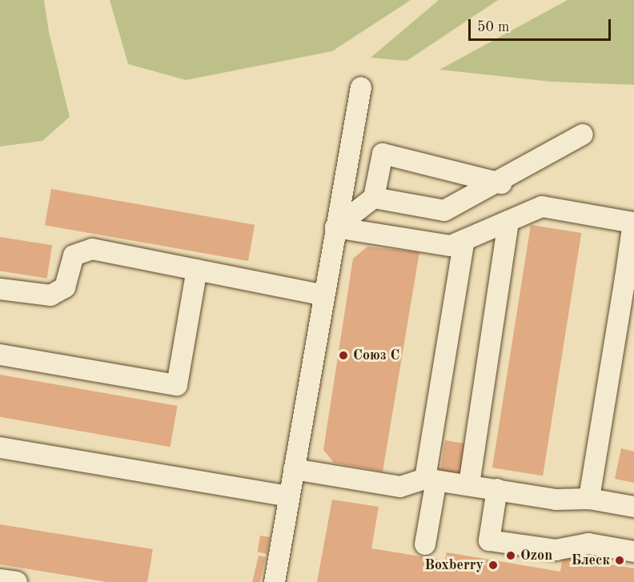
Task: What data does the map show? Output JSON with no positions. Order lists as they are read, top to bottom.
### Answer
{
  "places": [
    "Союз С",
    "Ozon",
    "Блеск",
    "Boxberry"
  ],
  "scale_bar": "50 m"
}
